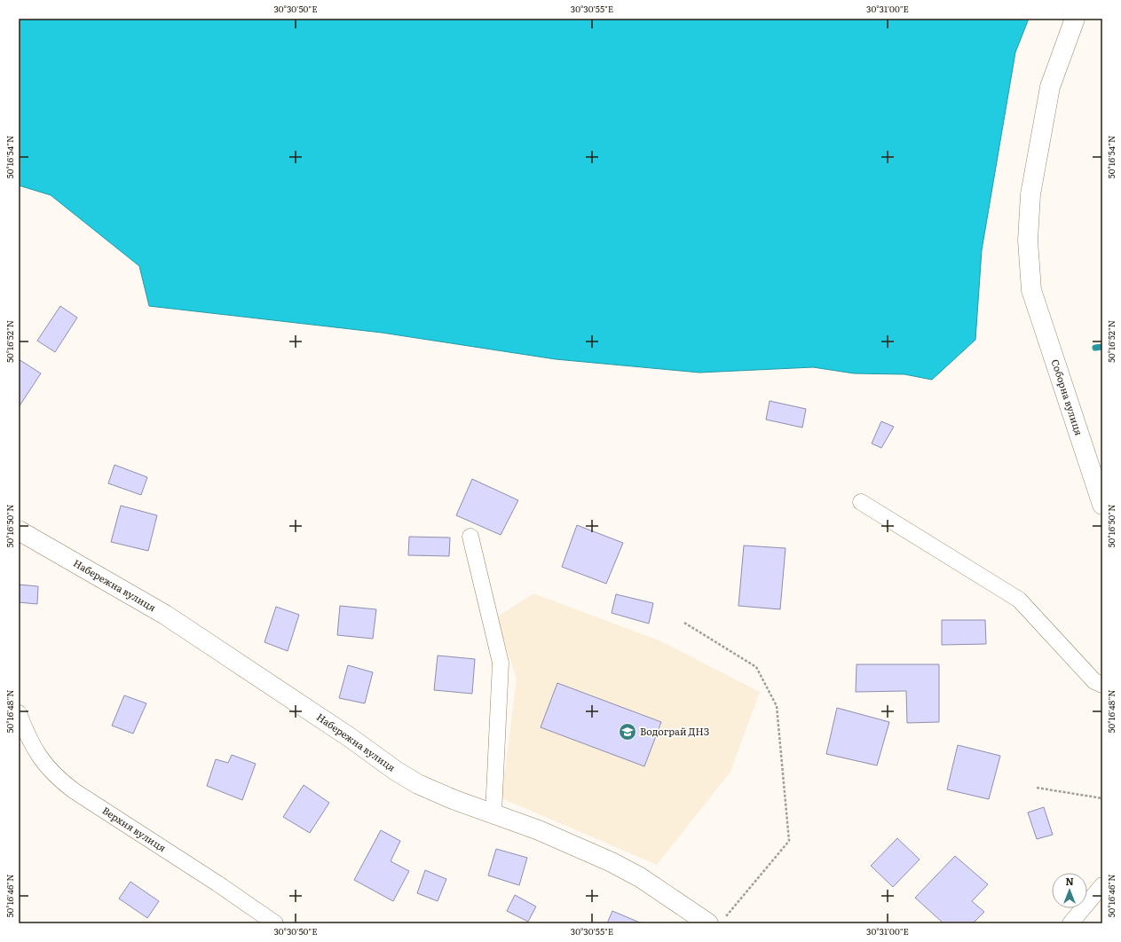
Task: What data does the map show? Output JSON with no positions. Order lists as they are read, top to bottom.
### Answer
{
  "streets": {
    "street": ["Соборна вулиця", "Набережна вулиця", "Верхня вулиця"]
  },
  "places": {
    "school or university": ["Водограй ДНЗ"]
  },
  "north": "top",
  "coordinates": [
    "30°30'50\"E",
    "30°30'55\"E",
    "30°31'00\"E",
    "50°16'54\"N",
    "50°16'52\"N",
    "50°16'50\"N",
    "50°16'48\"N",
    "50°16'46\"N"
  ]
}
